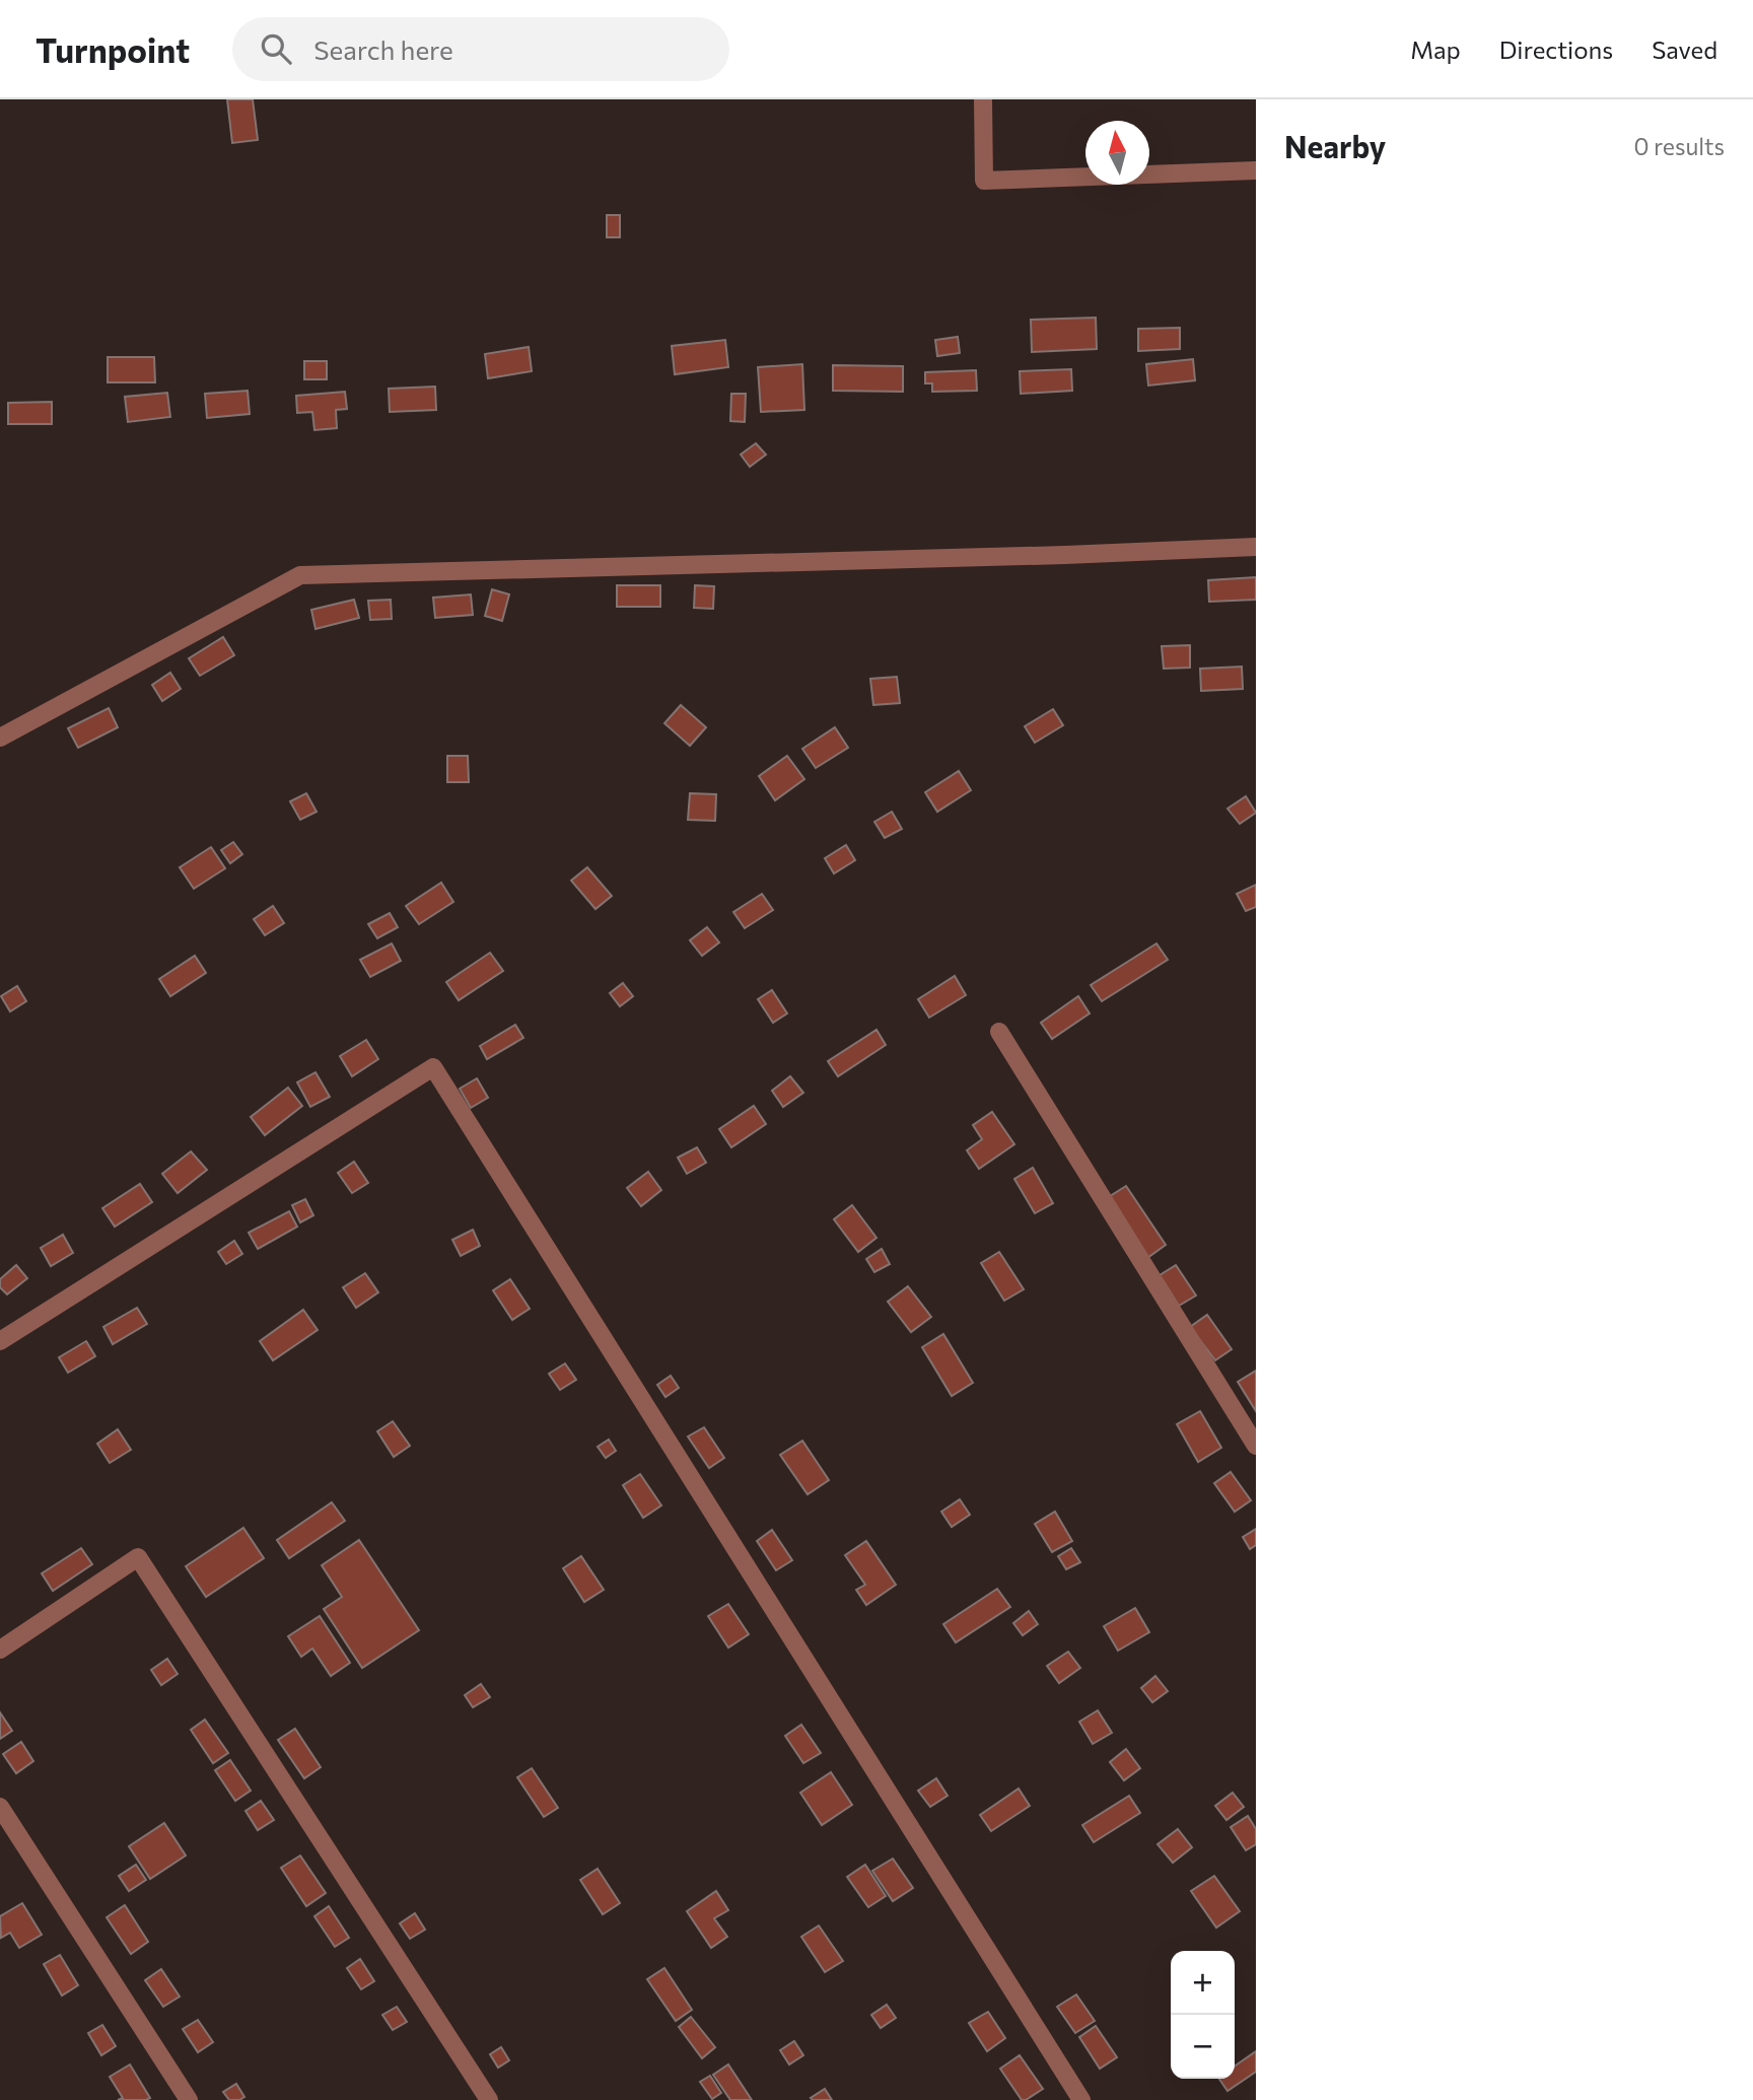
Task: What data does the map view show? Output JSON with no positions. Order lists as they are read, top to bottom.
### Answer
{
  "north": "top",
  "page": {
    "header": "Turnpoint",
    "search": "Search here",
    "nav": ["Map", "Directions", "Saved"],
    "heading": ["Nearby", "0 results"],
    "map_buttons": ["+", "−"]
  }
}
